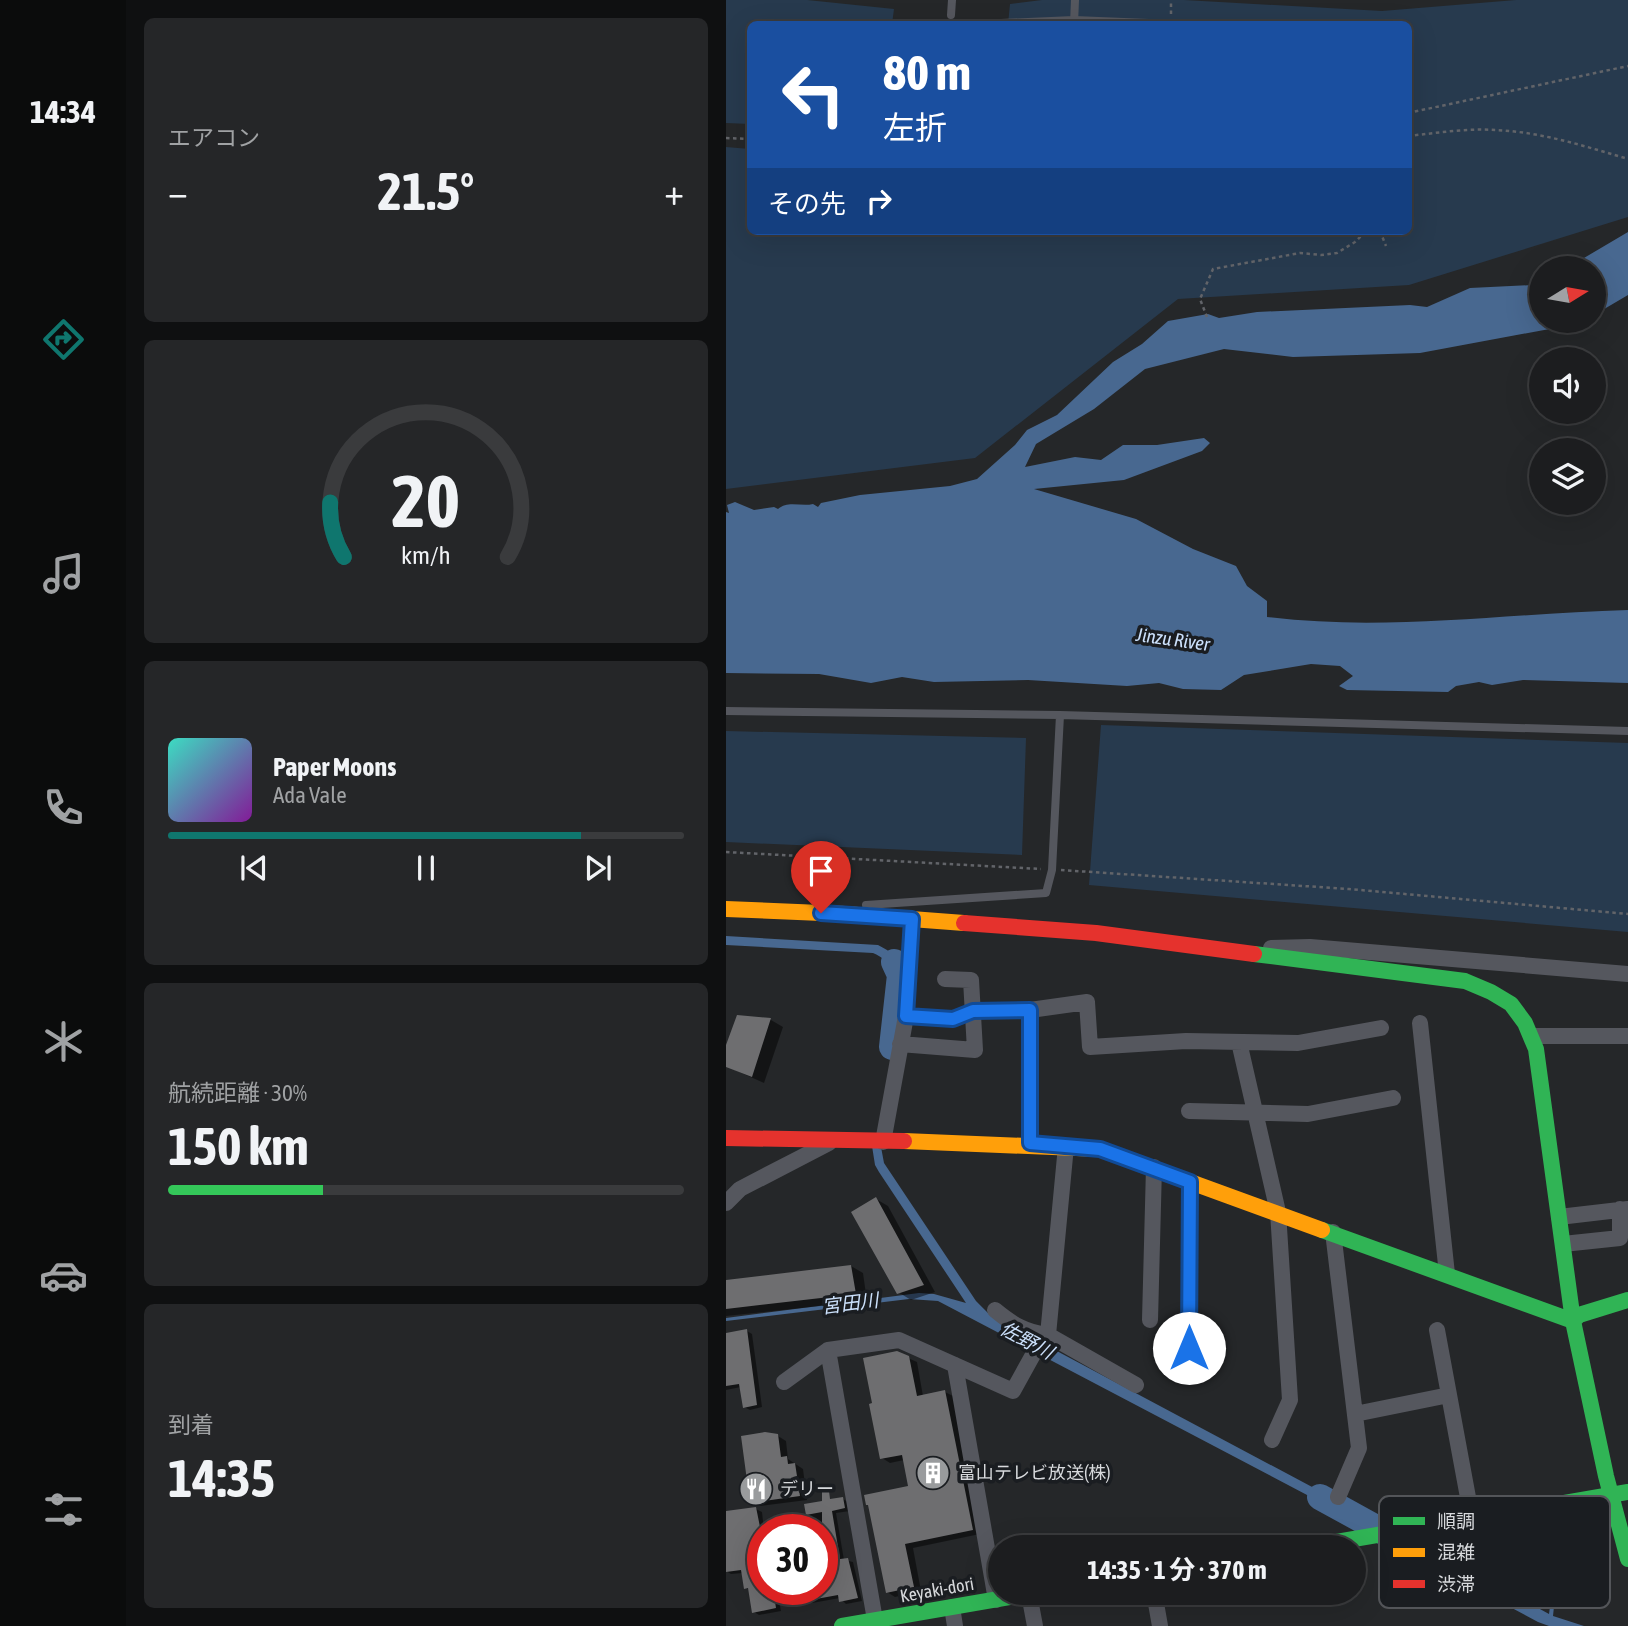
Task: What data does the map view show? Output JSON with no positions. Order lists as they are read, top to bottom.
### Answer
{
  "streets": {
    "street": ["Keyaki-dori"]
  },
  "water": ["Jinzu River", "宮田川", "佐野川"],
  "places": {
    "building": ["富山テレビ放送(株)"],
    "restaurant": ["デリー"]
  },
  "legend": ["順調", "混雑", "渋滞"],
  "north": "right",
  "page": {
    "tabs": "14:34",
    "tile": [
      "エアコン",
      ["航続距離 · 30%", "150 km"],
      ["到着", "14:35"]
    ],
    "turn": ["80 m", "左折"],
    "heat": ["−", "21.5°", "+"],
    "then": "その先",
    "song": ["Paper Moons", "Ada Vale"],
    "limit": "30",
    "trip": "14:35 · 1 分 · 370 m",
    "gauge": ["20", "km/h"]
  }
}
